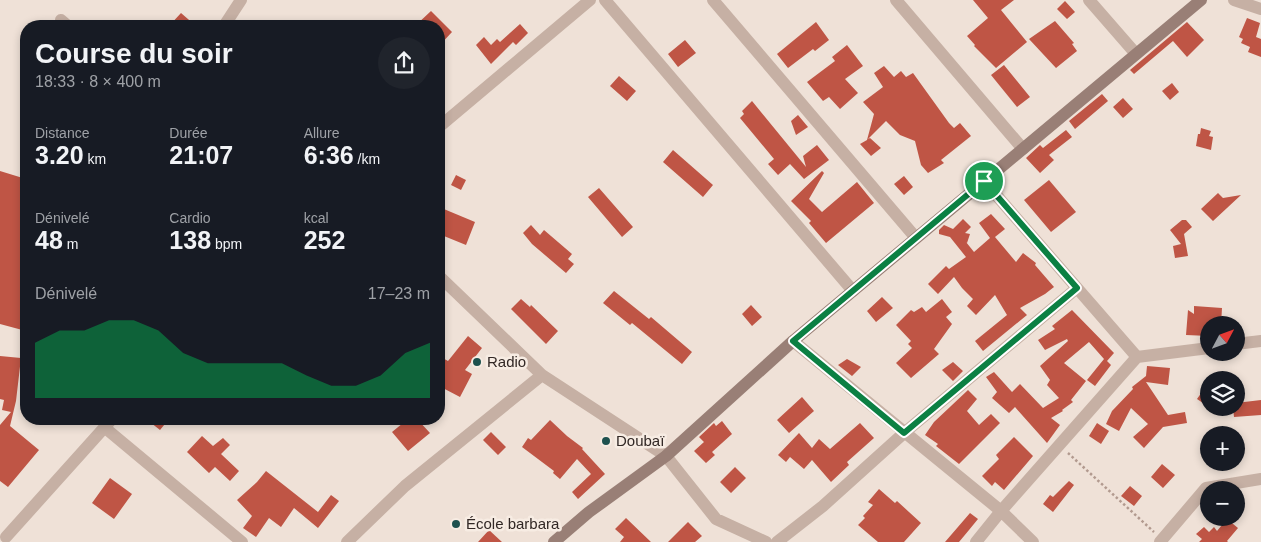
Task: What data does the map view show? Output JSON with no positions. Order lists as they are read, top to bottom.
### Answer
{
  "places": ["Radio", "Doubaï", "École barbara"],
  "north": "top right",
  "page": {
    "heading": ["Course du soir", "18:33 · 8 × 400 m"],
    "stats": [
      ["Distance", "3.20 km"],
      ["Durée", "21:07"],
      ["Allure", "6:36 /km"],
      ["Dénivelé", "48 m"],
      ["Cardio", "138 bpm"],
      ["kcal", "252"]
    ],
    "chart": ["Dénivelé", "17–23 m"],
    "map_buttons": ["+", "−"]
  }
}
